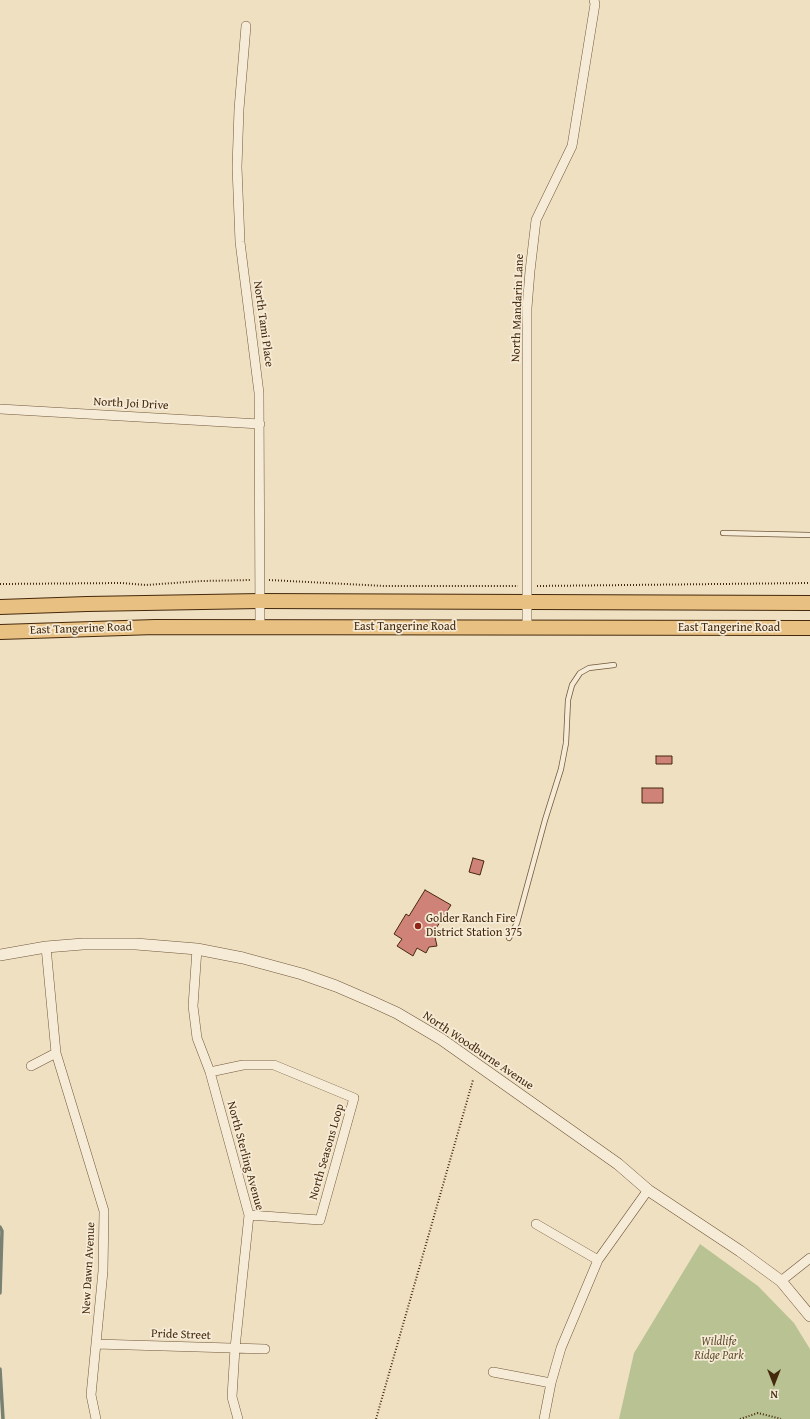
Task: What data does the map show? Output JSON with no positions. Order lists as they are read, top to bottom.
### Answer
{
  "streets": {
    "main road": ["East Tangerine Road"],
    "street": [
      "North Mandarin Lane",
      "North Tami Place",
      "North Joi Drive",
      "North Woodburne Avenue",
      "North Seasons Loop",
      "North Sterling Avenue",
      "New Dawn Avenue",
      "Pride Street"
    ]
  },
  "crossings": [
    ["North Mandarin Lane", "East Tangerine Road"],
    ["North Tami Place", "North Joi Drive"],
    ["North Tami Place", "East Tangerine Road"],
    ["North Woodburne Avenue", "North Sterling Avenue"],
    ["North Woodburne Avenue", "New Dawn Avenue"],
    ["North Seasons Loop", "North Sterling Avenue"],
    ["North Sterling Avenue", "Pride Street"],
    ["New Dawn Avenue", "Pride Street"]
  ],
  "parks": ["Wildlife Ridge Park"],
  "places": ["Golder Ranch Fire District Station 375"],
  "north": "bottom"
}
